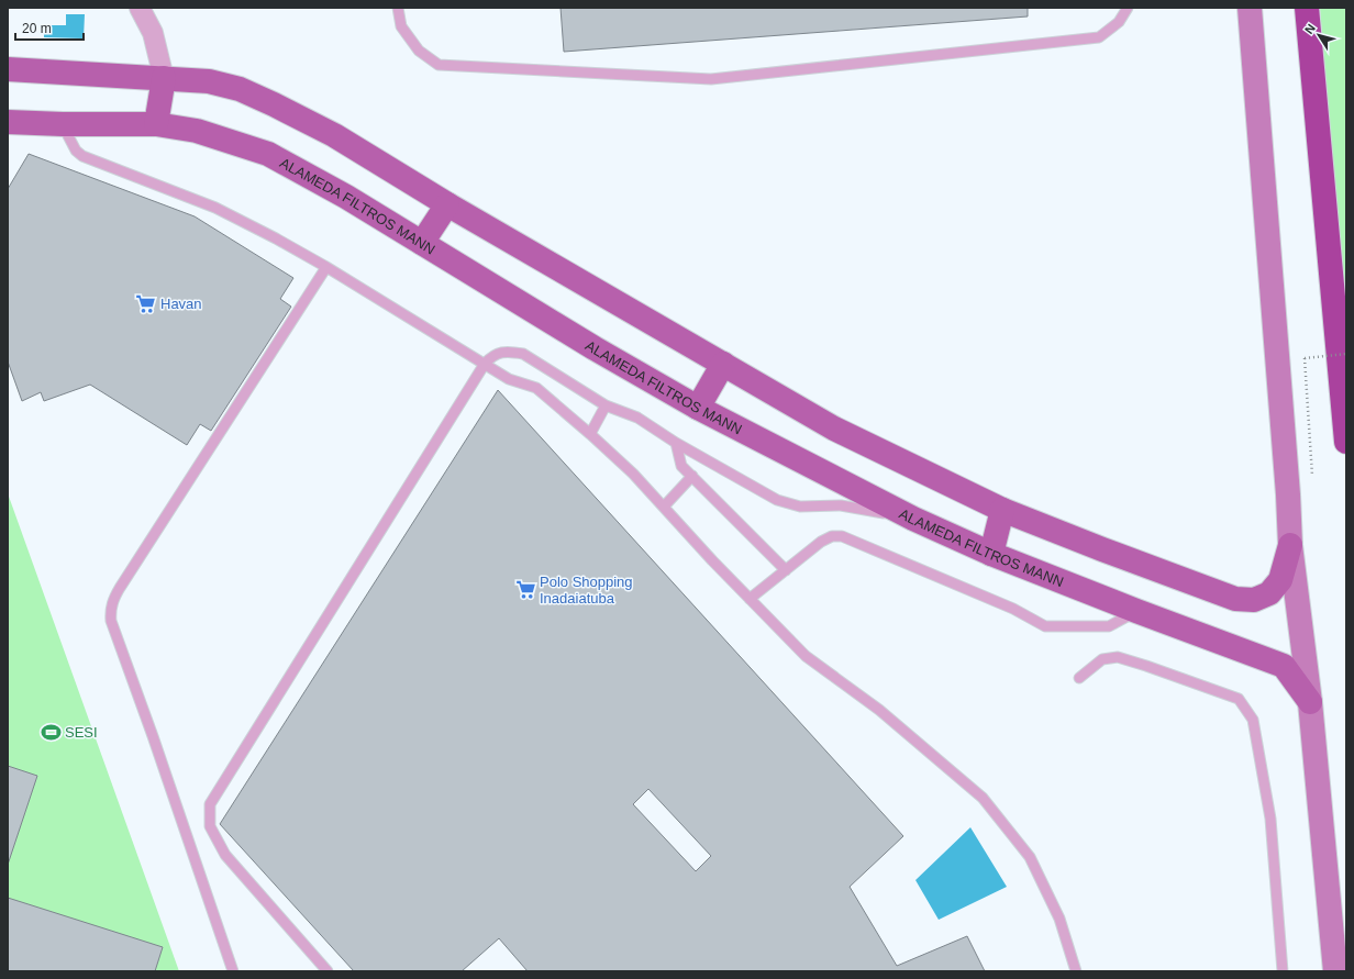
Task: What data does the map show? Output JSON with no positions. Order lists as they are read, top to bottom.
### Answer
{
  "streets": {
    "main road": ["ALAMEDA FILTROS MANN"]
  },
  "places": {
    "supermarket": ["Havan", "Polo Shopping Inadaiatuba"],
    "sports": ["SESI"]
  },
  "scale_bar": "20 m",
  "north": "top left"
}
